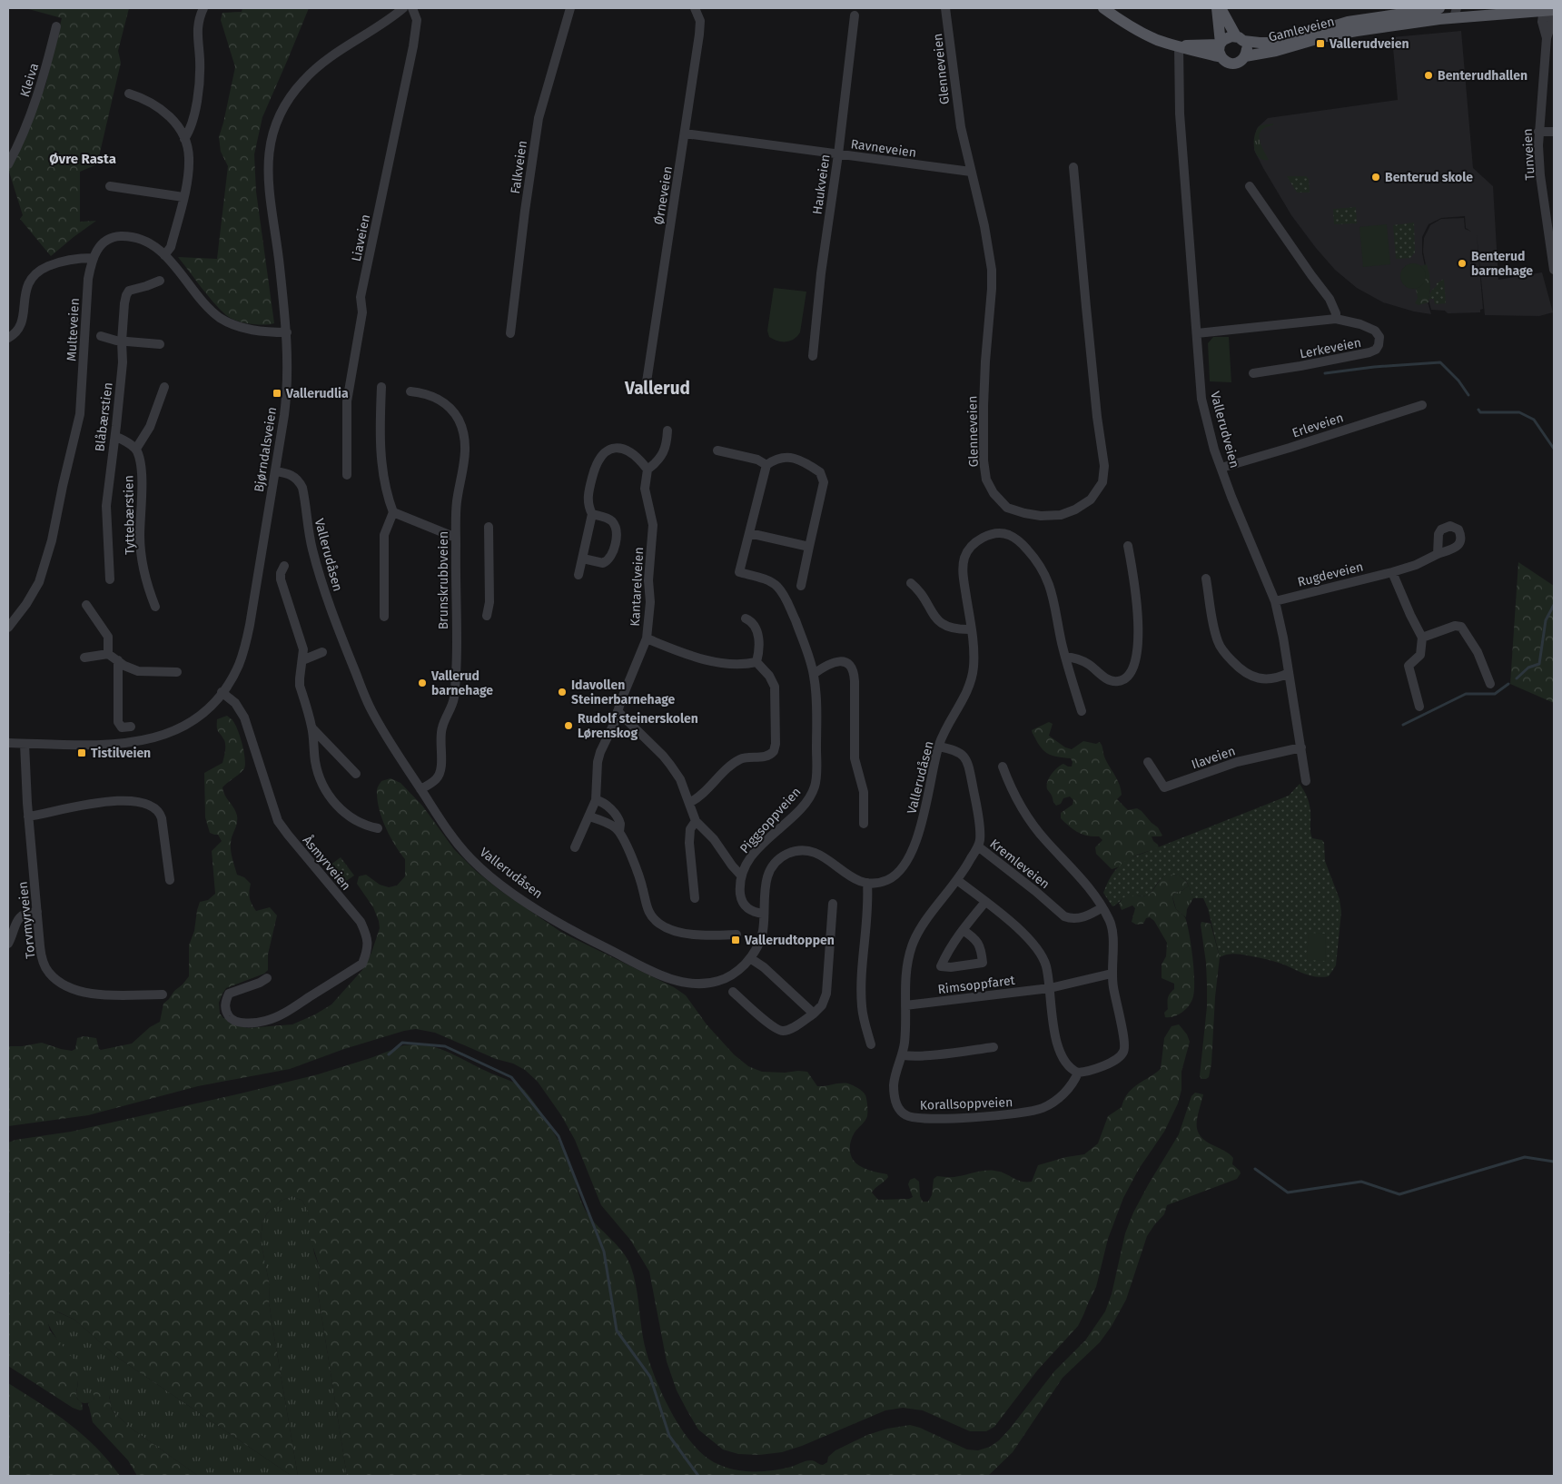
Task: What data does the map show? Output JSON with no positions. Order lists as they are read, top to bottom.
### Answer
{
  "streets": {
    "main road": ["Gamleveien"],
    "street": [
      "Glenneveien",
      "Kleiva",
      "Ravneveien",
      "Tunveien",
      "Falkveien",
      "Haukveien",
      "Ørneveien",
      "Liaveien",
      "Multeveien",
      "Lerkeveien",
      "Blåbærstien",
      "Erleveien",
      "Vallerudveien",
      "Bjørndalsveien",
      "Tyttebærstien",
      "Vallerudåsen",
      "Rugdeveien",
      "Brunskrubbveien",
      "Kantarelveien",
      "Ilaveien",
      "Piggsoppveien",
      "Åsmyrveien",
      "Kremleveien",
      "Torvmyrveien",
      "Rimsoppfaret",
      "Korallsoppveien"
    ]
  },
  "crossings": [
    ["Gamleveien", "Tunveien"],
    ["Gamleveien", "Vallerudveien"],
    ["Glenneveien", "Ravneveien"],
    ["Ravneveien", "Haukveien"],
    ["Ravneveien", "Ørneveien"],
    ["Multeveien", "Bjørndalsveien"],
    ["Lerkeveien", "Vallerudveien"],
    ["Erleveien", "Vallerudveien"],
    ["Vallerudveien", "Rugdeveien"],
    ["Vallerudveien", "Ilaveien"],
    ["Bjørndalsveien", "Vallerudåsen"],
    ["Bjørndalsveien", "Åsmyrveien"],
    ["Bjørndalsveien", "Torvmyrveien"],
    ["Vallerudåsen", "Brunskrubbveien"],
    ["Vallerudåsen", "Kremleveien"],
    ["Kremleveien", "Korallsoppveien"],
    ["Rimsoppfaret", "Korallsoppveien"]
  ],
  "districts": ["Øvre Rasta", "Vallerud"],
  "places": {
    "transit": [
      "Vallerudveien",
      "Vallerudlia",
      "Tistilveien",
      "Vallerudtoppen"
    ],
    "other": [
      "Benterudhallen",
      "Benterud skole",
      "Benterud barnehage",
      "Vallerud barnehage",
      "Idavollen Steinerbarnehage",
      "Rudolf steinerskolen Lørenskog"
    ]
  }
}
